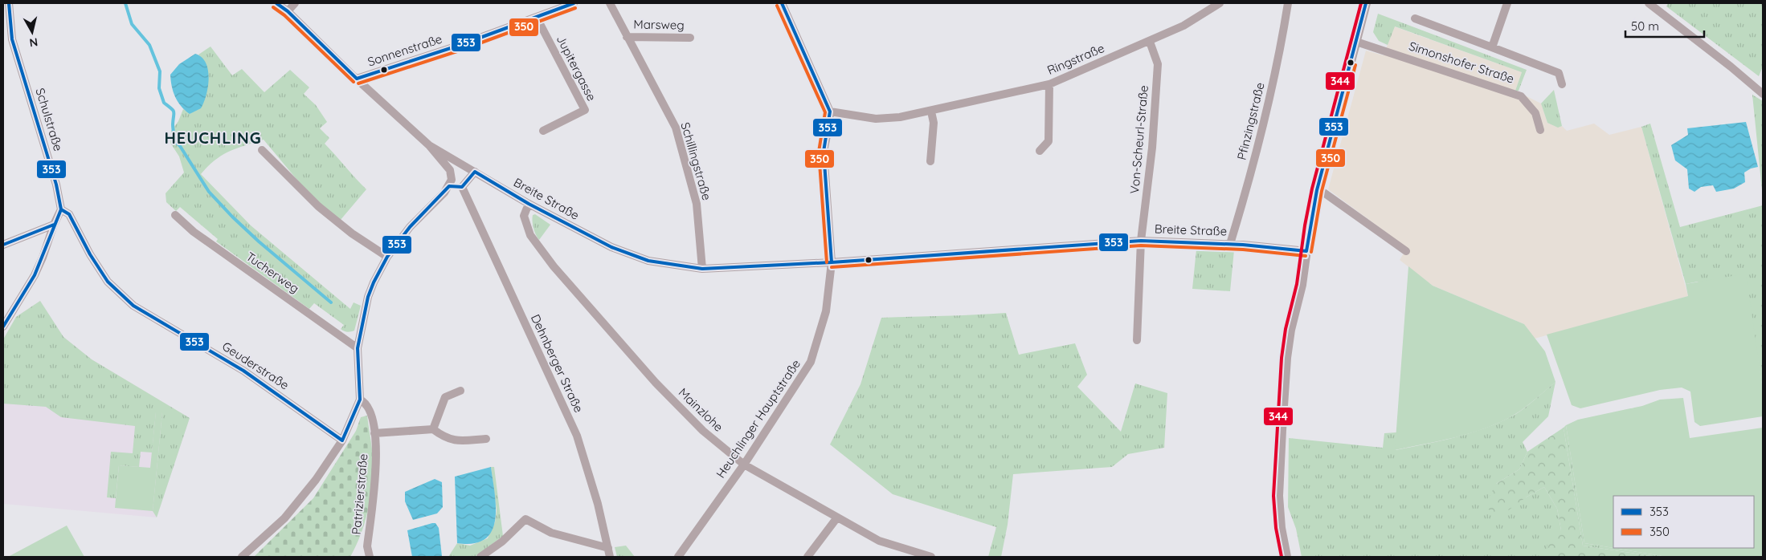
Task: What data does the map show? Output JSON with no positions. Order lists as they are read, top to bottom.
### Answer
{
  "streets": {
    "street": [
      "Marsweg",
      "Sonnenstraße",
      "Ringstraße",
      "Simonshofer Straße",
      "Jupitergasse",
      "Schulstraße",
      "Pfinzingstraße",
      "Von-Scheurl-Straße",
      "Schillingstraße",
      "Breite Straße",
      "Tucherweg",
      "Dehnberger Straße",
      "Geuderstraße",
      "Mainzlohe",
      "Heuchlinger Hauptstraße",
      "Patrizierstraße"
    ]
  },
  "crossings": [
    ["Marsweg", "Schillingstraße"],
    ["Sonnenstraße", "Jupitergasse"],
    ["Ringstraße", "Von-Scheurl-Straße"],
    ["Ringstraße", "Heuchlinger Hauptstraße"],
    ["Schulstraße", "Geuderstraße"],
    ["Pfinzingstraße", "Breite Straße"],
    ["Von-Scheurl-Straße", "Breite Straße"],
    ["Schillingstraße", "Breite Straße"],
    ["Breite Straße", "Mainzlohe"],
    ["Breite Straße", "Heuchlinger Hauptstraße"],
    ["Mainzlohe", "Heuchlinger Hauptstraße"]
  ],
  "districts": ["HEUCHLING"],
  "lines": ["transit line 353", "transit line 344", "transit line 350"],
  "legend": ["353", "350"],
  "scale_bar": "50 m",
  "north": "bottom"
}
